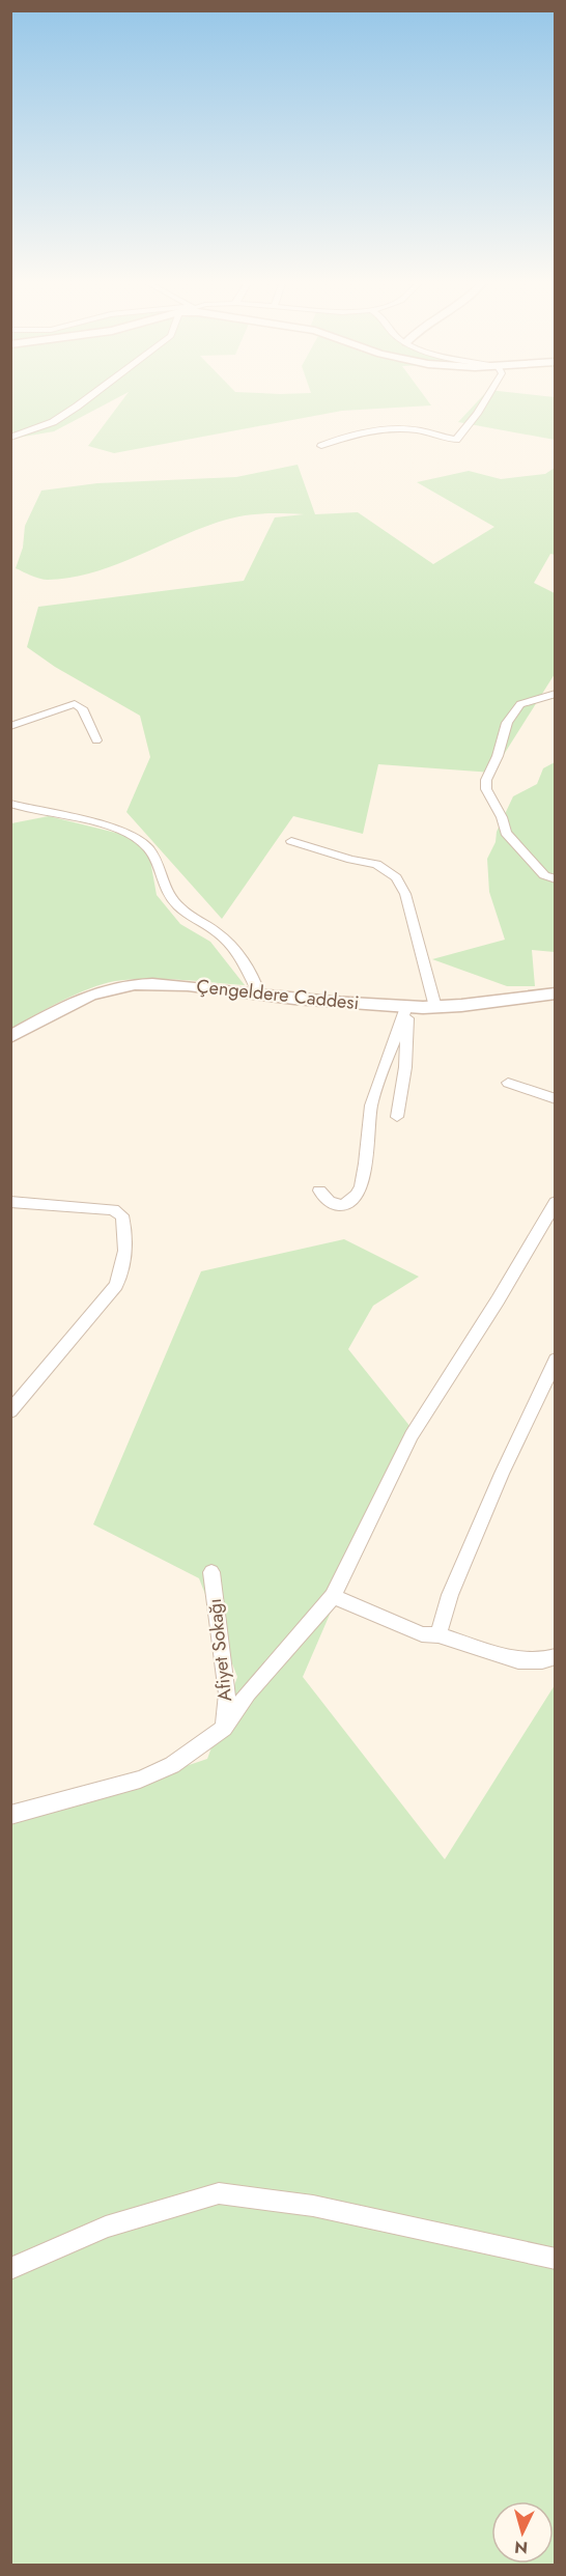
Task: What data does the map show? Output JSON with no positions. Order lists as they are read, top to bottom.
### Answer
{
  "streets": {
    "street": ["Çengeldere Caddesi", "Afiyet Sokağı"]
  },
  "north": "bottom"
}
